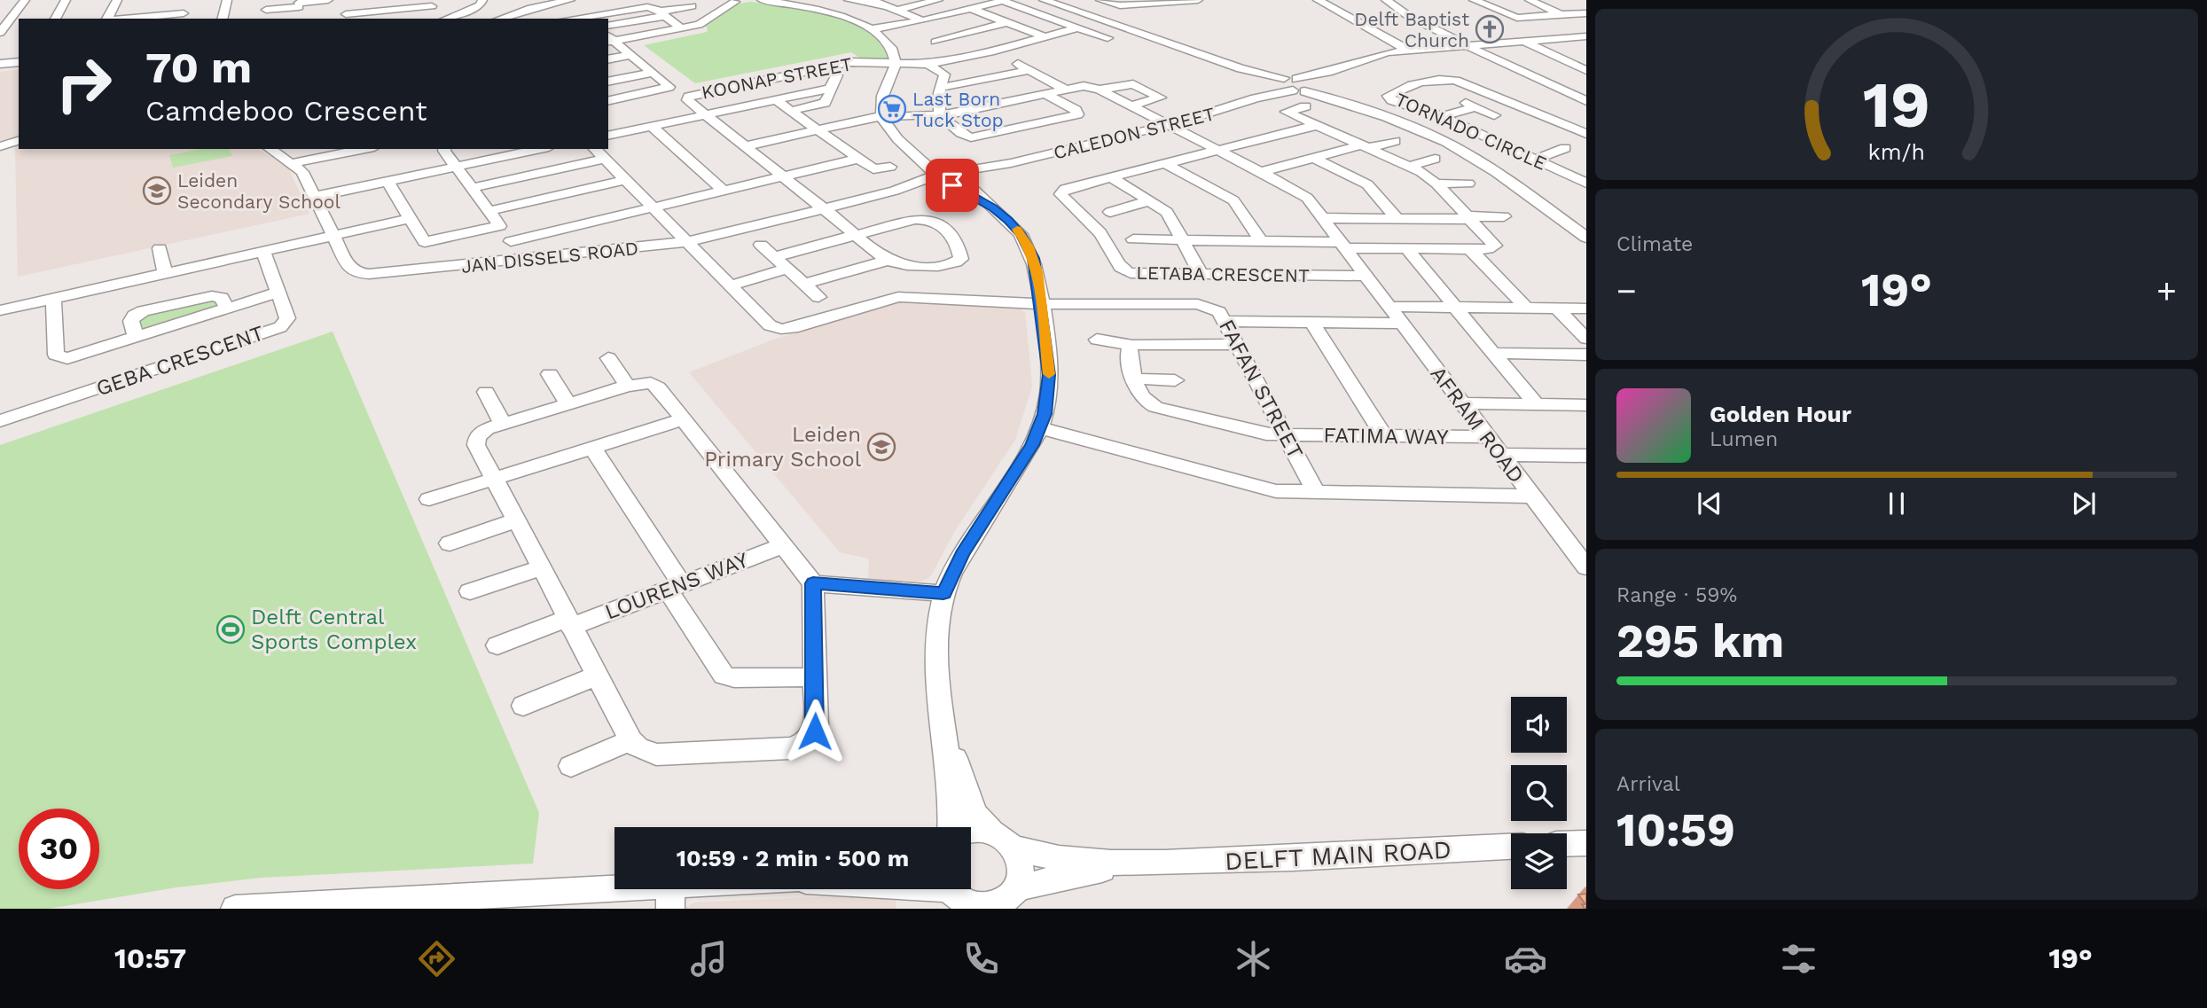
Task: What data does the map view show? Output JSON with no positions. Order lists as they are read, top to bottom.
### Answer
{
  "streets": {
    "street": [
      "KOONAP STREET",
      "TORNADO CIRCLE",
      "CALEDON STREET",
      "JAN DISSELS ROAD",
      "LETABA CRESCENT",
      "GEBA CRESCENT",
      "FAFAN STREET",
      "AFRAM ROAD",
      "FATIMA WAY",
      "LOURENS WAY",
      "DELFT MAIN ROAD"
    ]
  },
  "crossings": [
    ["KOONAP STREET", "JAN DISSELS ROAD"],
    ["CALEDON STREET", "JAN DISSELS ROAD"],
    ["CALEDON STREET", "AFRAM ROAD"],
    ["JAN DISSELS ROAD", "FAFAN STREET"],
    ["LETABA CRESCENT", "AFRAM ROAD"],
    ["FAFAN STREET", "AFRAM ROAD"],
    ["FAFAN STREET", "FATIMA WAY"],
    ["AFRAM ROAD", "FATIMA WAY"]
  ],
  "places": {
    "church": ["Delft Baptist Church"],
    "supermarket": ["Last Born Tuck Stop"],
    "school or university": ["Leiden Secondary School", "Leiden Primary School"],
    "sports": ["Delft Central Sports Complex"]
  },
  "page": {
    "turn": ["70 m", "Camdeboo Crescent"],
    "tile": [
      "Climate",
      ["Range · 59%", "295 km"],
      ["Arrival", "10:59"]
    ],
    "heat": ["−", "19°", "+"],
    "song": ["Golden Hour", "Lumen"],
    "limit": "30",
    "trip": "10:59 · 2 min · 500 m",
    "tabs": ["10:57", "19°"],
    "gauge": ["19", "km/h"]
  }
}
